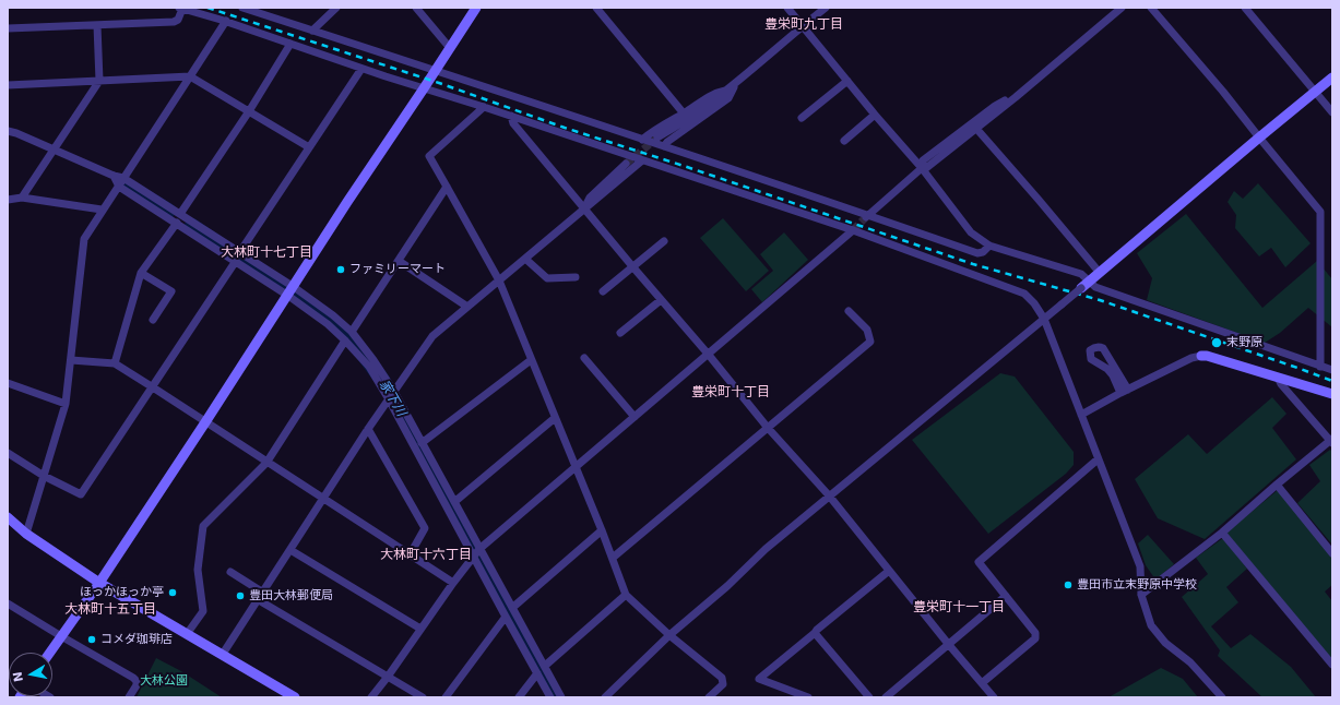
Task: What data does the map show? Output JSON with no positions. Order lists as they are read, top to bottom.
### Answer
{
  "districts": [
    "豊栄町九丁目",
    "大林町十七丁目",
    "豊栄町十丁目",
    "大林町十六丁目",
    "豊栄町十一丁目",
    "大林町十五丁目"
  ],
  "water": ["家下川"],
  "parks": ["大林公園"],
  "places": [
    "ファミリーマート",
    "末野原",
    "豊田市立末野原中学校",
    "ほっかほっか亭",
    "豊田大林郵便局",
    "コメダ珈琲店"
  ],
  "north": "left"
}
